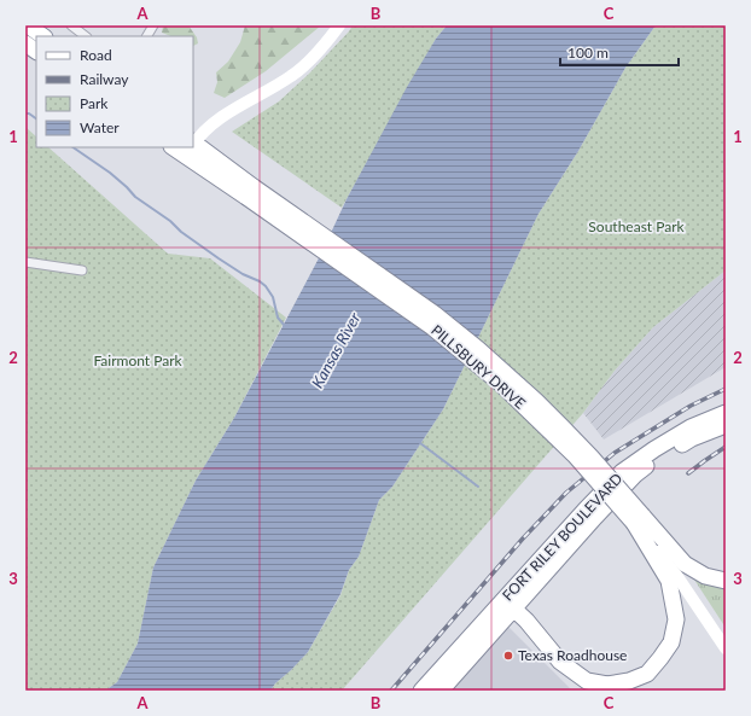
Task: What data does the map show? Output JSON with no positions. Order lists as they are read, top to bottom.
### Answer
{
  "streets": {
    "highway": ["PILLSBURY DRIVE", "FORT RILEY BOULEVARD"]
  },
  "water": ["Kansas River"],
  "parks": ["Southeast Park", "Fairmont Park"],
  "places": ["Texas Roadhouse"],
  "legend": [
    "Road",
    "Railway",
    "Park",
    "Water"
  ],
  "scale_bar": "100 m",
  "grid": {
    "columns": ["A", "B", "C"],
    "rows": ["1", "2", "3"]
  }
}
